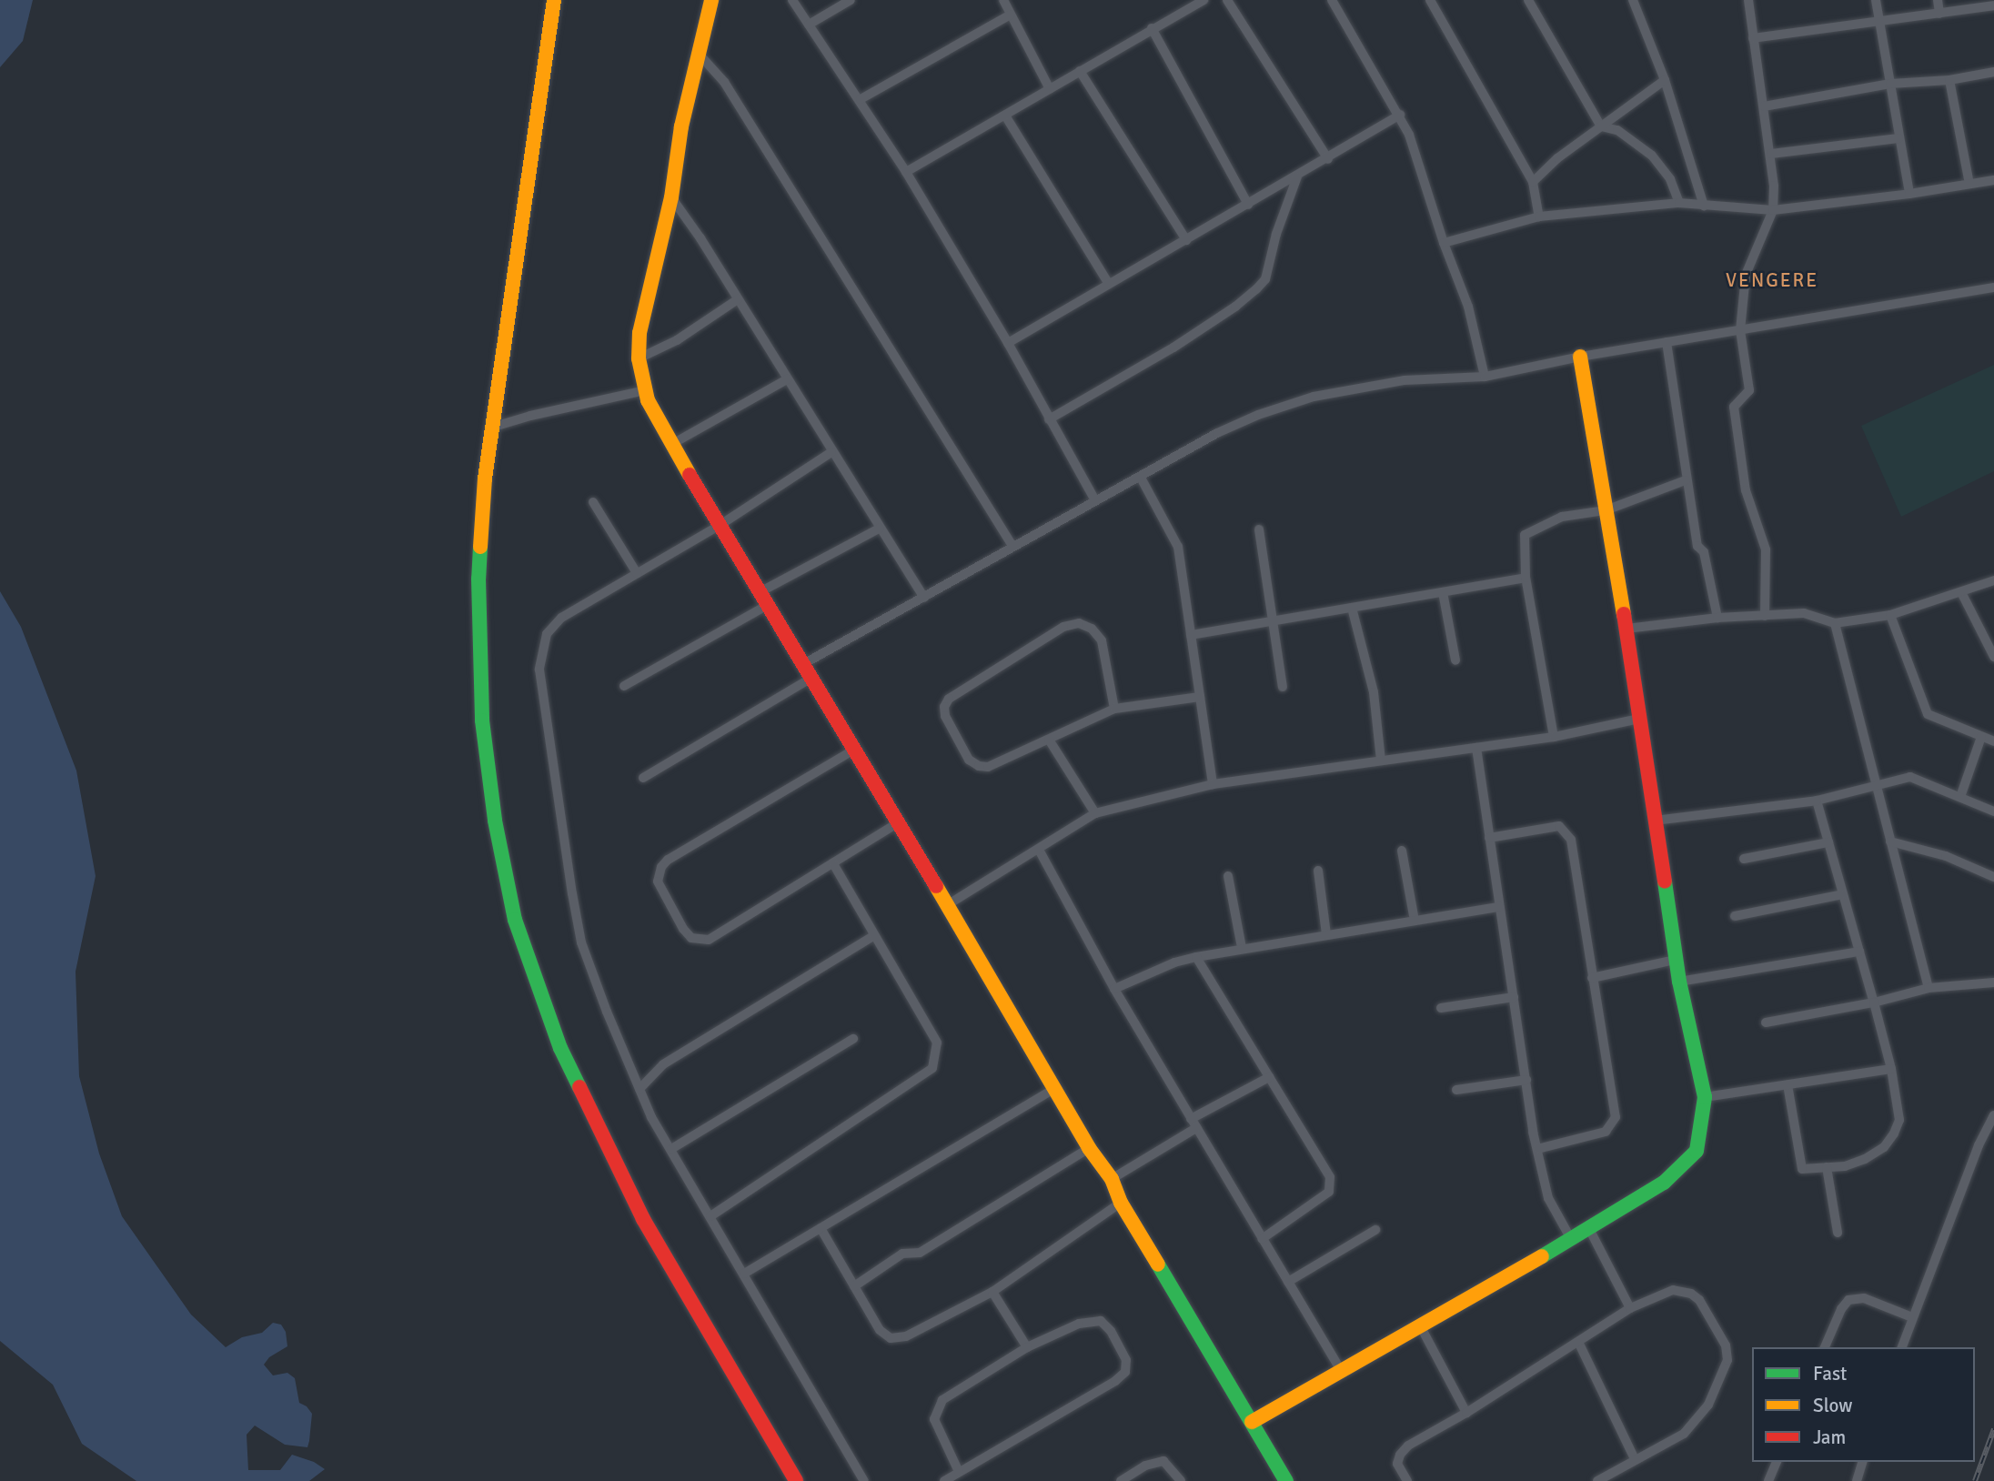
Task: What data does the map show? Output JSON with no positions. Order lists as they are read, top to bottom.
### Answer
{
  "districts": ["VENGERE"],
  "legend": ["Fast", "Slow", "Jam"]
}
